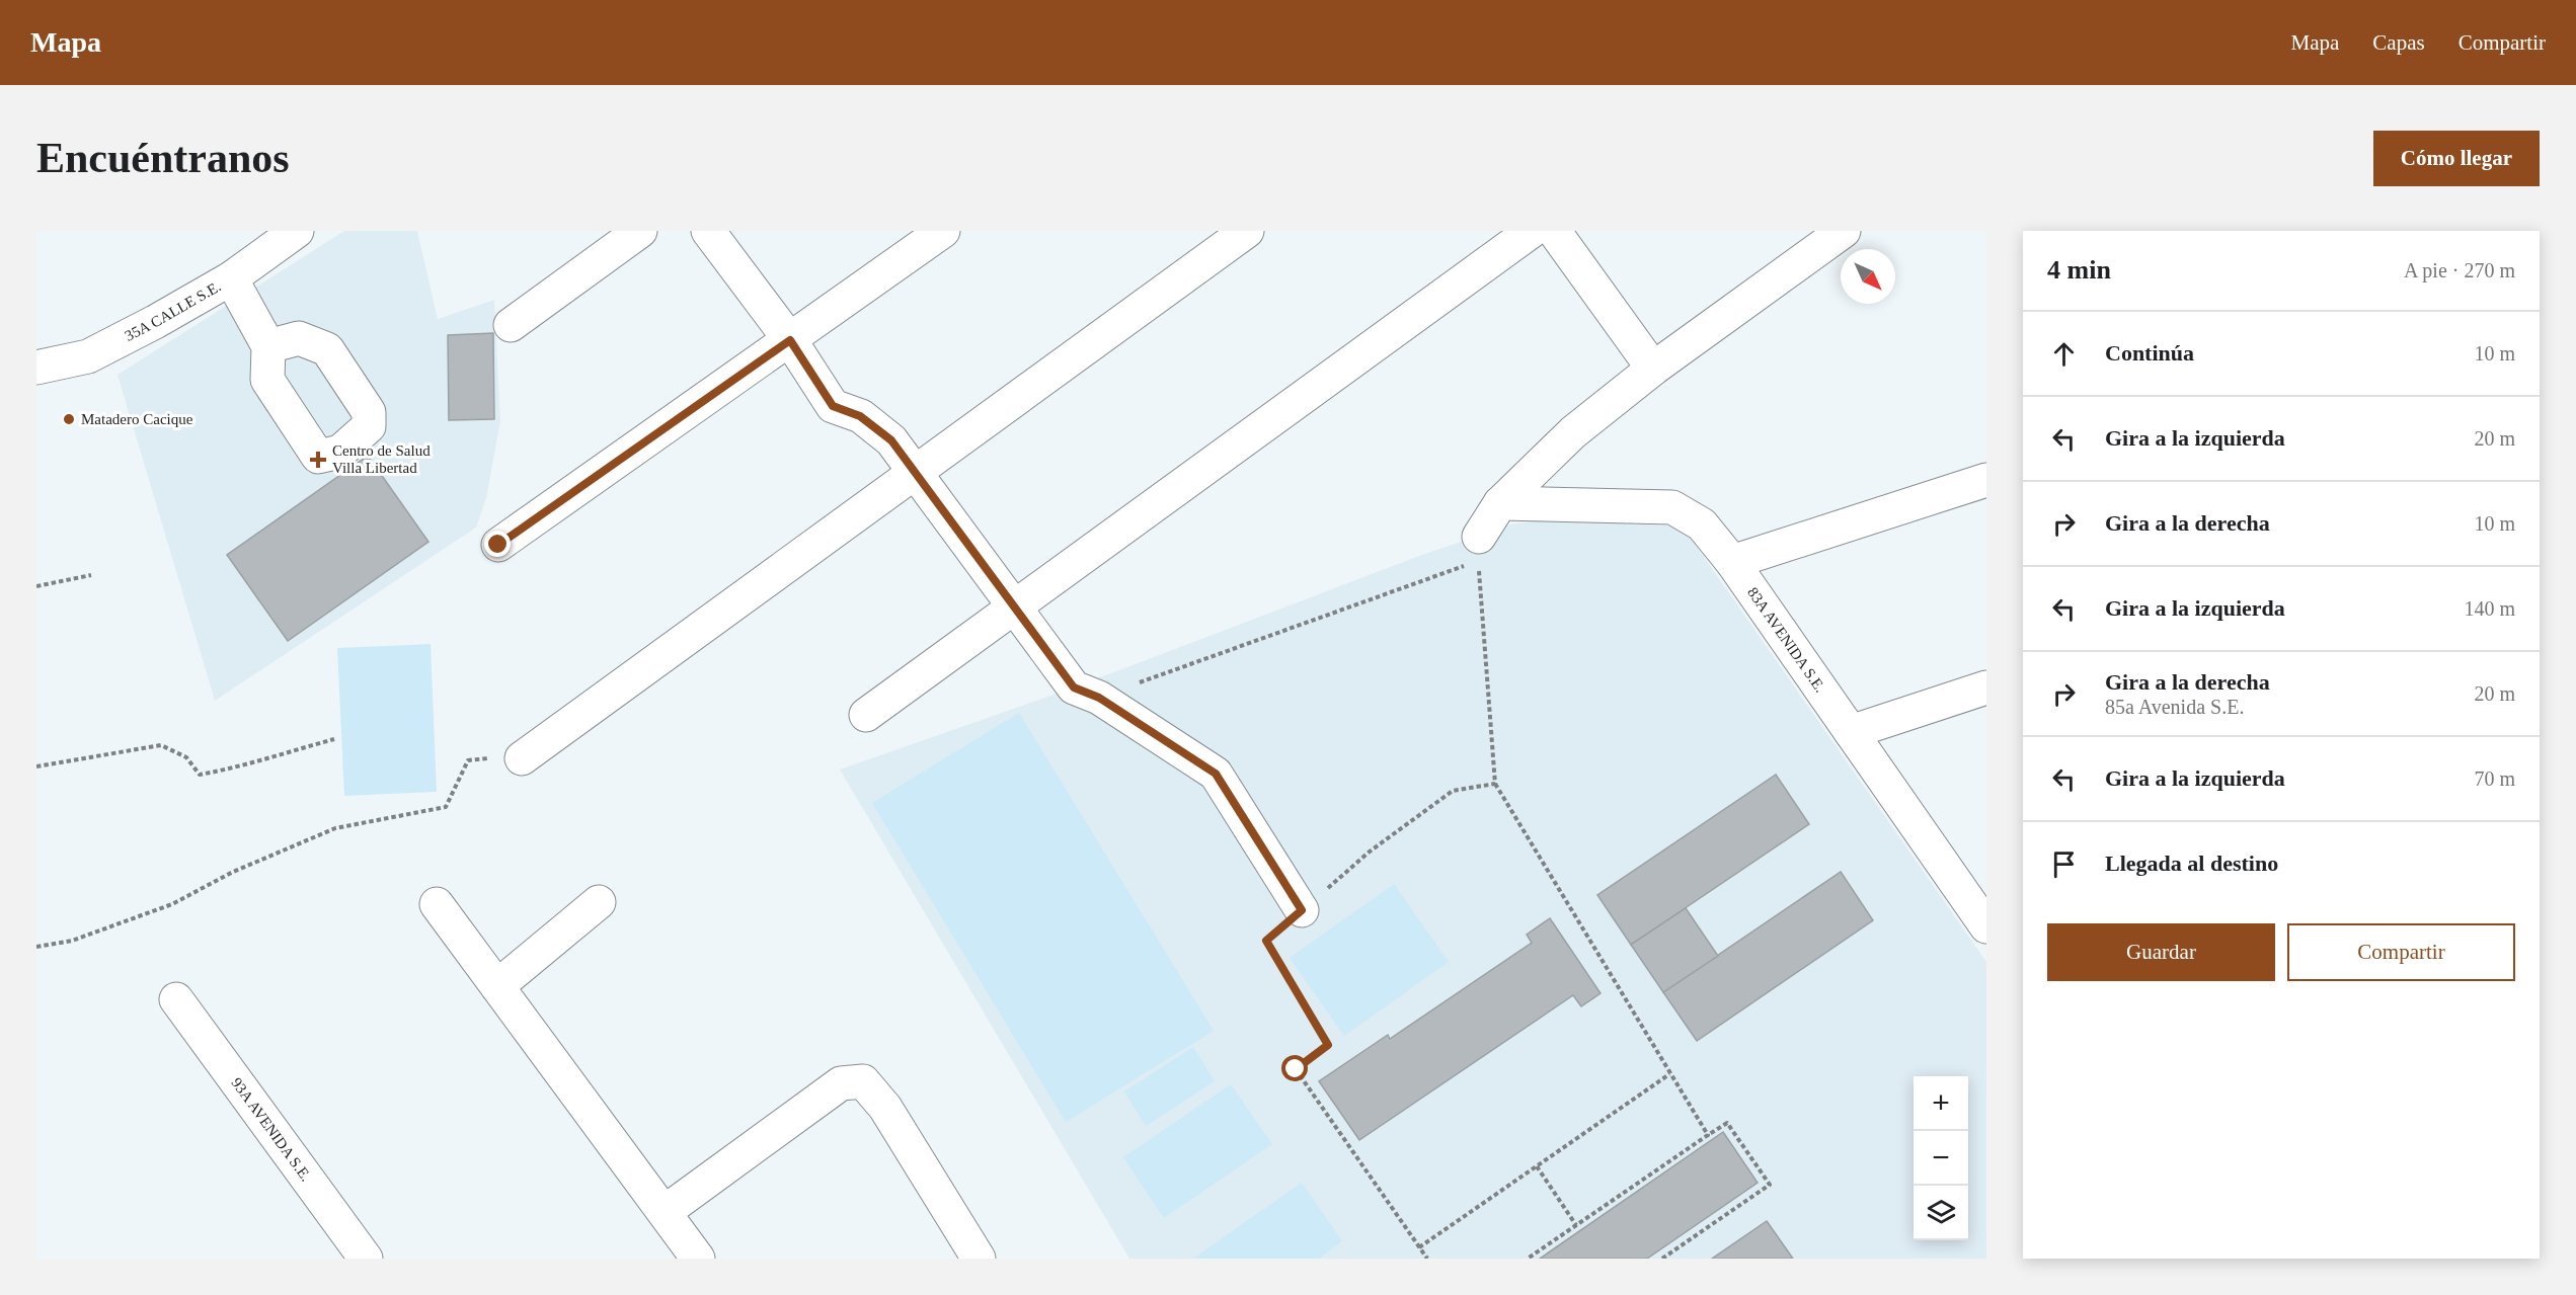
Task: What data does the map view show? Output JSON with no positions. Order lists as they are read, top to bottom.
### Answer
{
  "streets": {
    "street": ["35A CALLE S.E.", "83A AVENIDA S.E.", "93A AVENIDA S.E."]
  },
  "places": {
    "other": ["Matadero Cacique"],
    "health": ["Centro de Salud Villa Libertad"]
  },
  "north": "bottom right",
  "page": {
    "header": "Mapa",
    "nav": ["Mapa", "Capas", "Compartir"],
    "buttons": [
      "Cómo llegar",
      ["Guardar", "Compartir"]
    ],
    "title": "Encuéntranos",
    "heading": ["4 min", "A pie · 270 m"],
    "list": [
      ["Continúa", "10 m"],
      ["Gira a la izquierda", "20 m"],
      ["Gira a la derecha", "10 m"],
      ["Gira a la izquierda", "140 m"],
      ["Gira a la derecha", "85a Avenida S.E.", "20 m"],
      ["Gira a la izquierda", "70 m"],
      "Llegada al destino"
    ],
    "map_buttons": ["+", "−"]
  }
}
